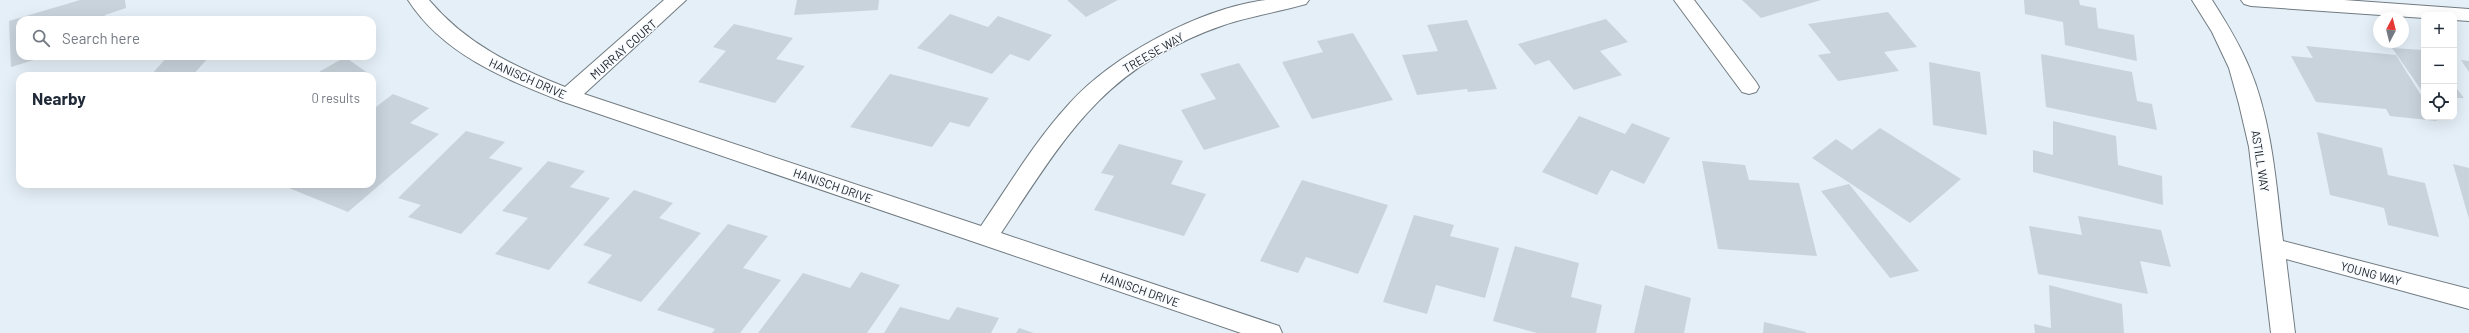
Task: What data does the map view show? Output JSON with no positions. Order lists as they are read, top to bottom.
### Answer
{
  "streets": {
    "street": [
      "MURRAY COURT",
      "TREESE WAY",
      "HANISCH DRIVE",
      "ASTILL WAY",
      "YOUNG WAY"
    ]
  },
  "crossings": [
    ["MURRAY COURT", "HANISCH DRIVE"],
    ["TREESE WAY", "HANISCH DRIVE"],
    ["ASTILL WAY", "YOUNG WAY"]
  ],
  "north": "top",
  "page": {
    "map_buttons": ["+", "−"],
    "search": "Search here",
    "heading": ["Nearby", "0 results"]
  }
}
